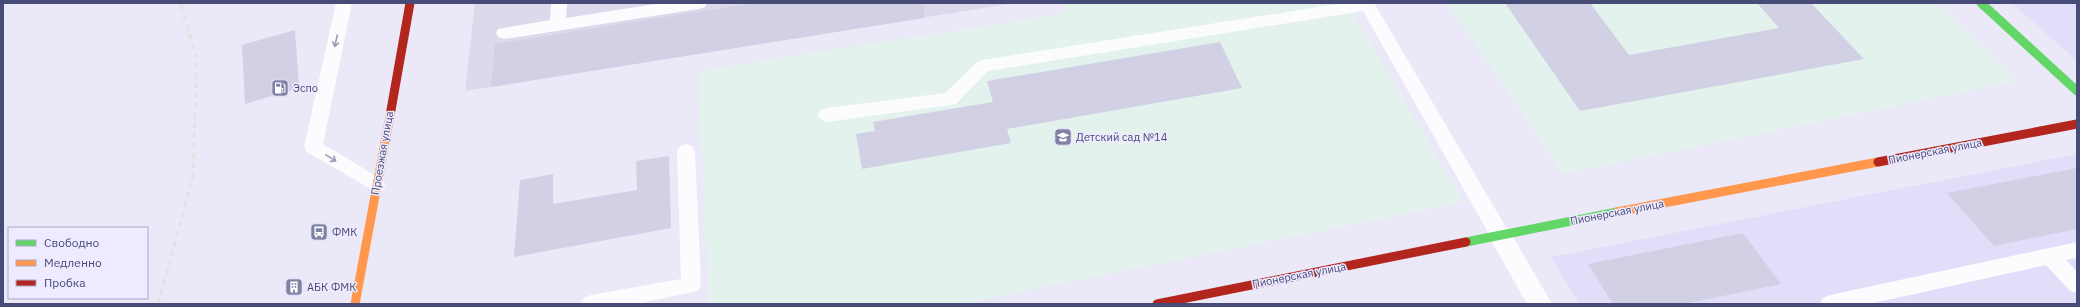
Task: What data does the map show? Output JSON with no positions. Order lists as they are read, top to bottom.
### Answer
{
  "streets": {
    "street": ["Пионерская улица", "Проезжая улица"]
  },
  "places": {
    "fuel station": ["Эспо"],
    "school or university": ["Детский сад №14"],
    "bus stop": ["ФМК"],
    "building": ["АБК ФМК"]
  },
  "legend": ["Свободно", "Медленно", "Пробка"]
}
